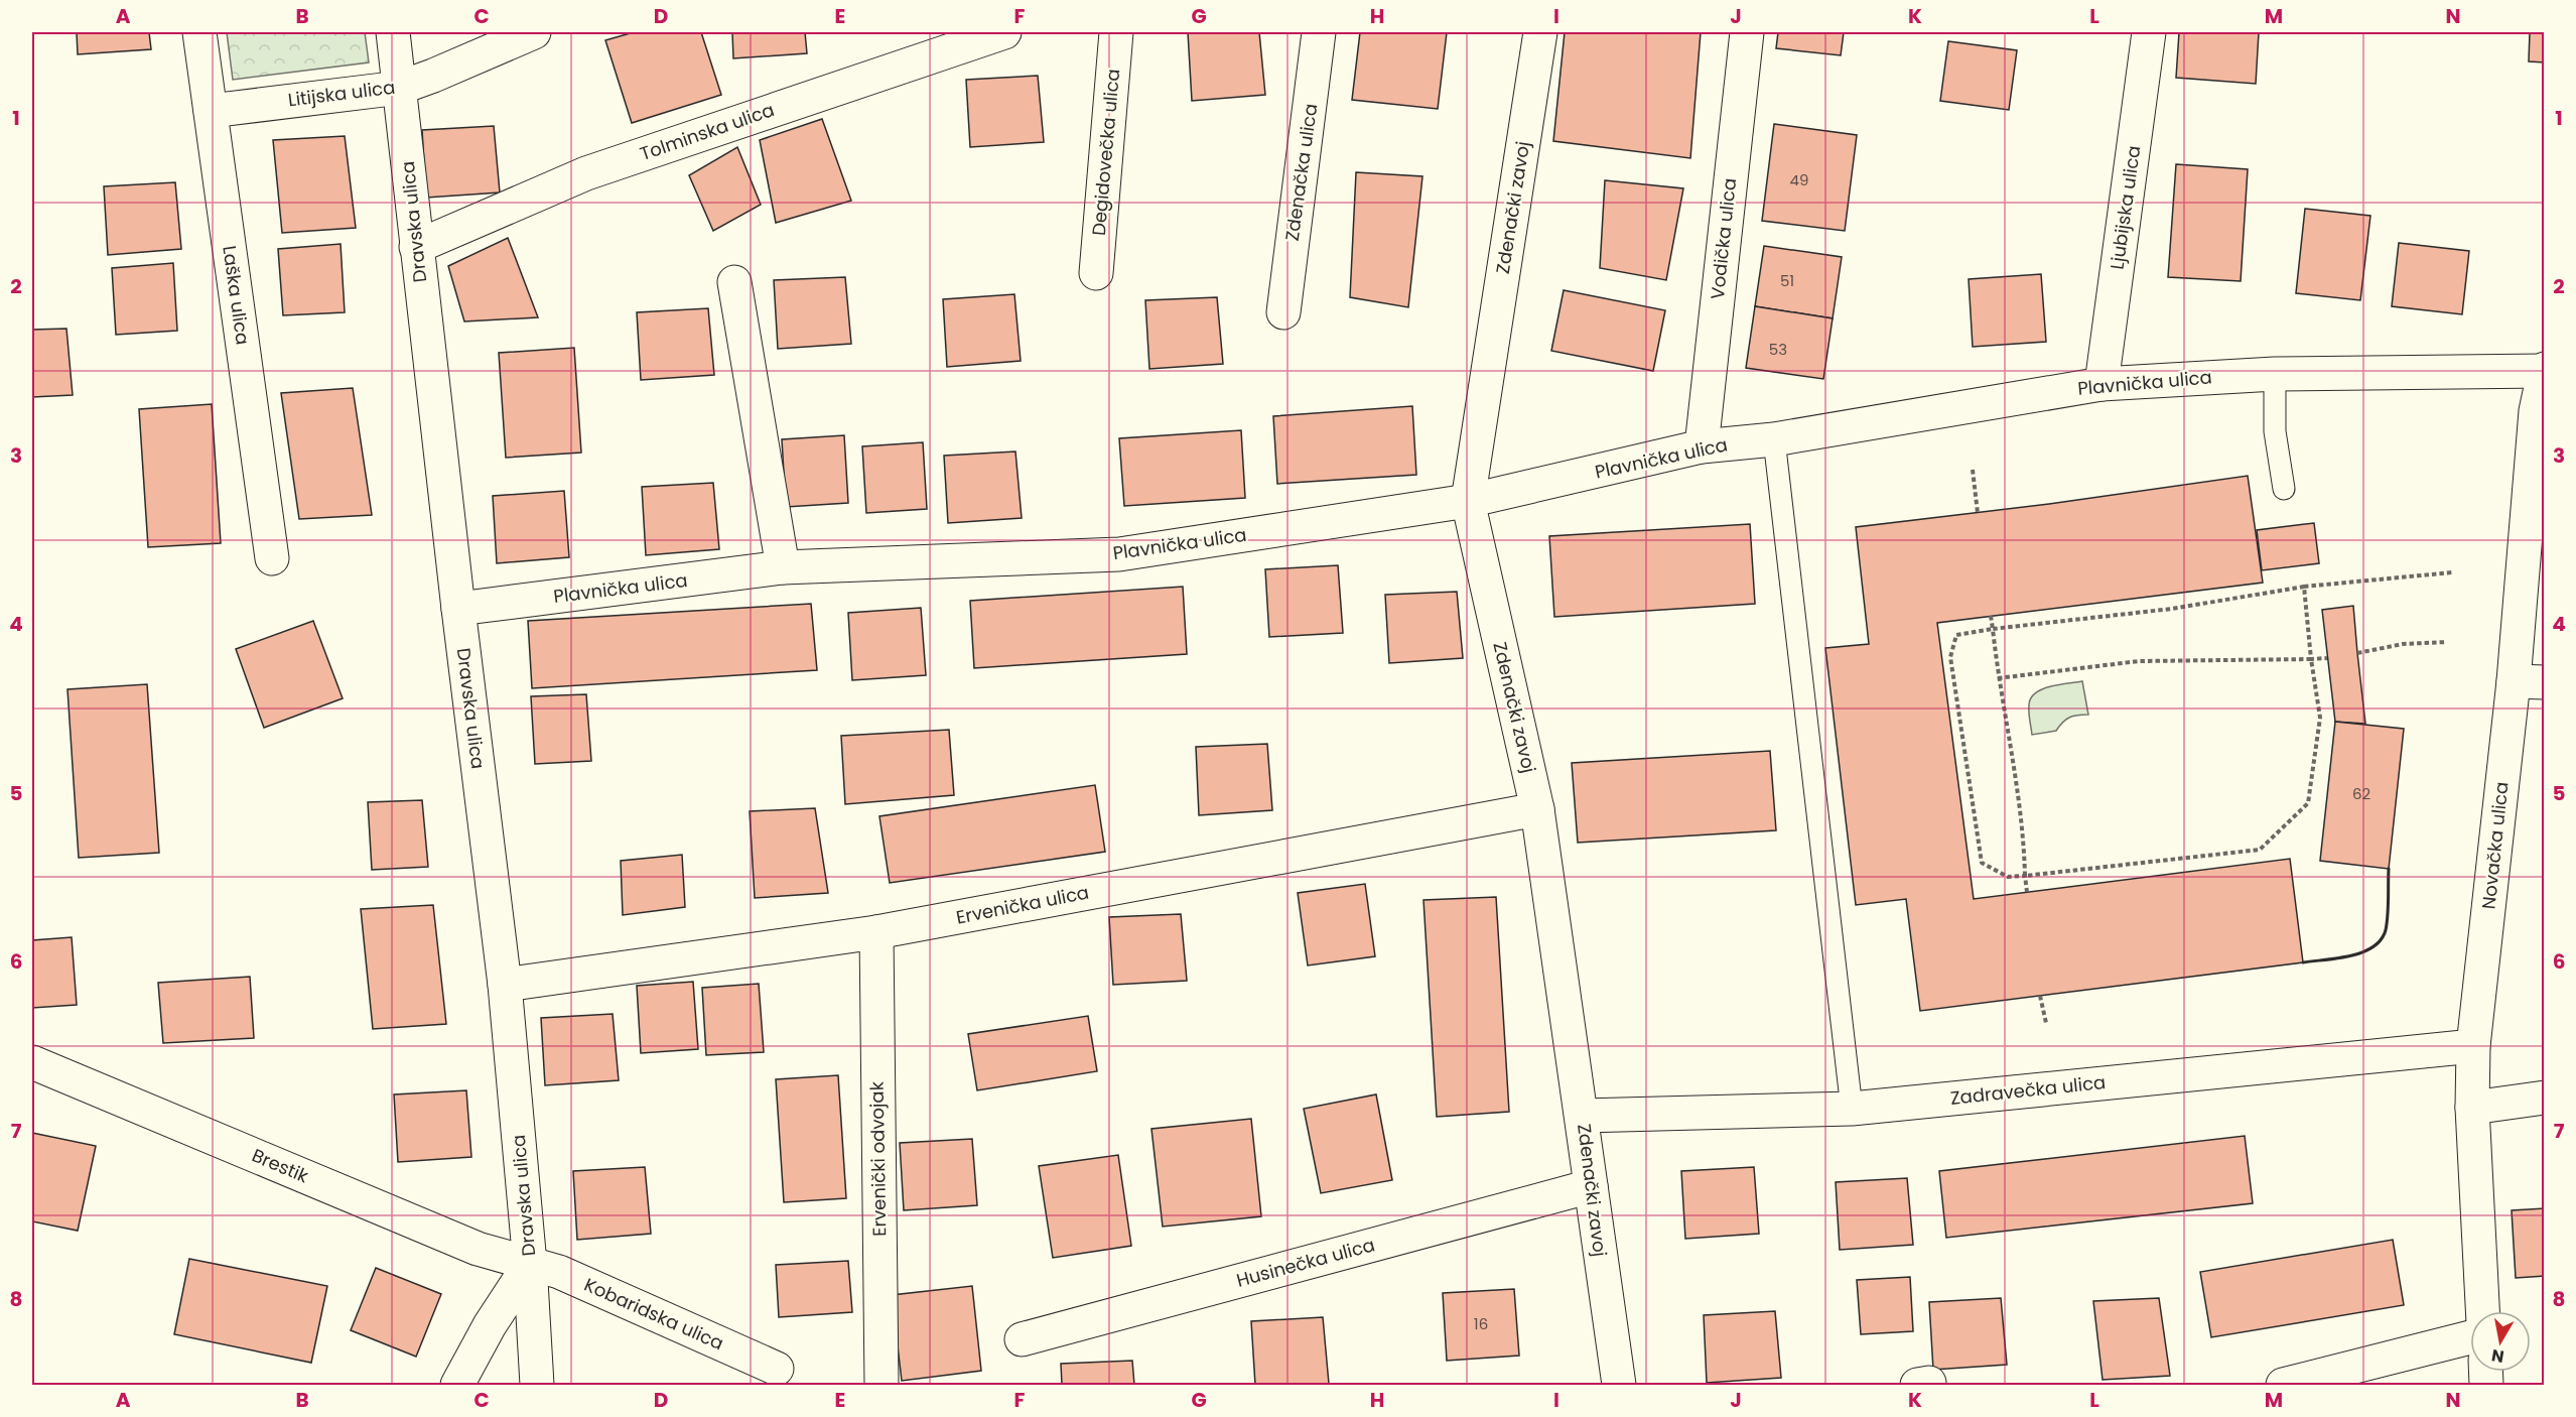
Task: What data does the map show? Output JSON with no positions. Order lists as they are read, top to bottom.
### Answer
{
  "streets": {
    "street": [
      "Litijska ulica",
      "Tolminska ulica",
      "Degidovečka ulica",
      "Zdenačka ulica",
      "Zdenački zavoj",
      "Ljubijska ulica",
      "Dravska ulica",
      "Vodička ulica",
      "Laška ulica",
      "Plavnička ulica",
      "Novačka ulica",
      "Ervenička ulica",
      "Zadravečka ulica",
      "Ervenički odvojak",
      "Brestik",
      "Husinečka ulica",
      "Kobaridska ulica"
    ]
  },
  "crossings": [
    ["Litijska ulica", "Dravska ulica"],
    ["Litijska ulica", "Laška ulica"],
    ["Tolminska ulica", "Dravska ulica"],
    ["Zdenački zavoj", "Plavnička ulica"],
    ["Zdenački zavoj", "Ervenička ulica"],
    ["Zdenački zavoj", "Zadravečka ulica"],
    ["Zdenački zavoj", "Husinečka ulica"],
    ["Ljubijska ulica", "Plavnička ulica"],
    ["Dravska ulica", "Plavnička ulica"],
    ["Dravska ulica", "Ervenička ulica"],
    ["Dravska ulica", "Brestik"],
    ["Dravska ulica", "Kobaridska ulica"],
    ["Vodička ulica", "Plavnička ulica"],
    ["Plavnička ulica", "Novačka ulica"],
    ["Novačka ulica", "Zadravečka ulica"],
    ["Ervenička ulica", "Ervenički odvojak"],
    ["Brestik", "Kobaridska ulica"]
  ],
  "house_numbers": [
    "49",
    "51",
    "53",
    "62",
    "16"
  ],
  "north": "bottom",
  "grid": {
    "columns": [
      "A",
      "B",
      "C",
      "D",
      "E",
      "F",
      "G",
      "H",
      "I",
      "J",
      "K",
      "L",
      "M",
      "N"
    ],
    "rows": [
      "1",
      "2",
      "3",
      "4",
      "5",
      "6",
      "7",
      "8"
    ]
  }
}
